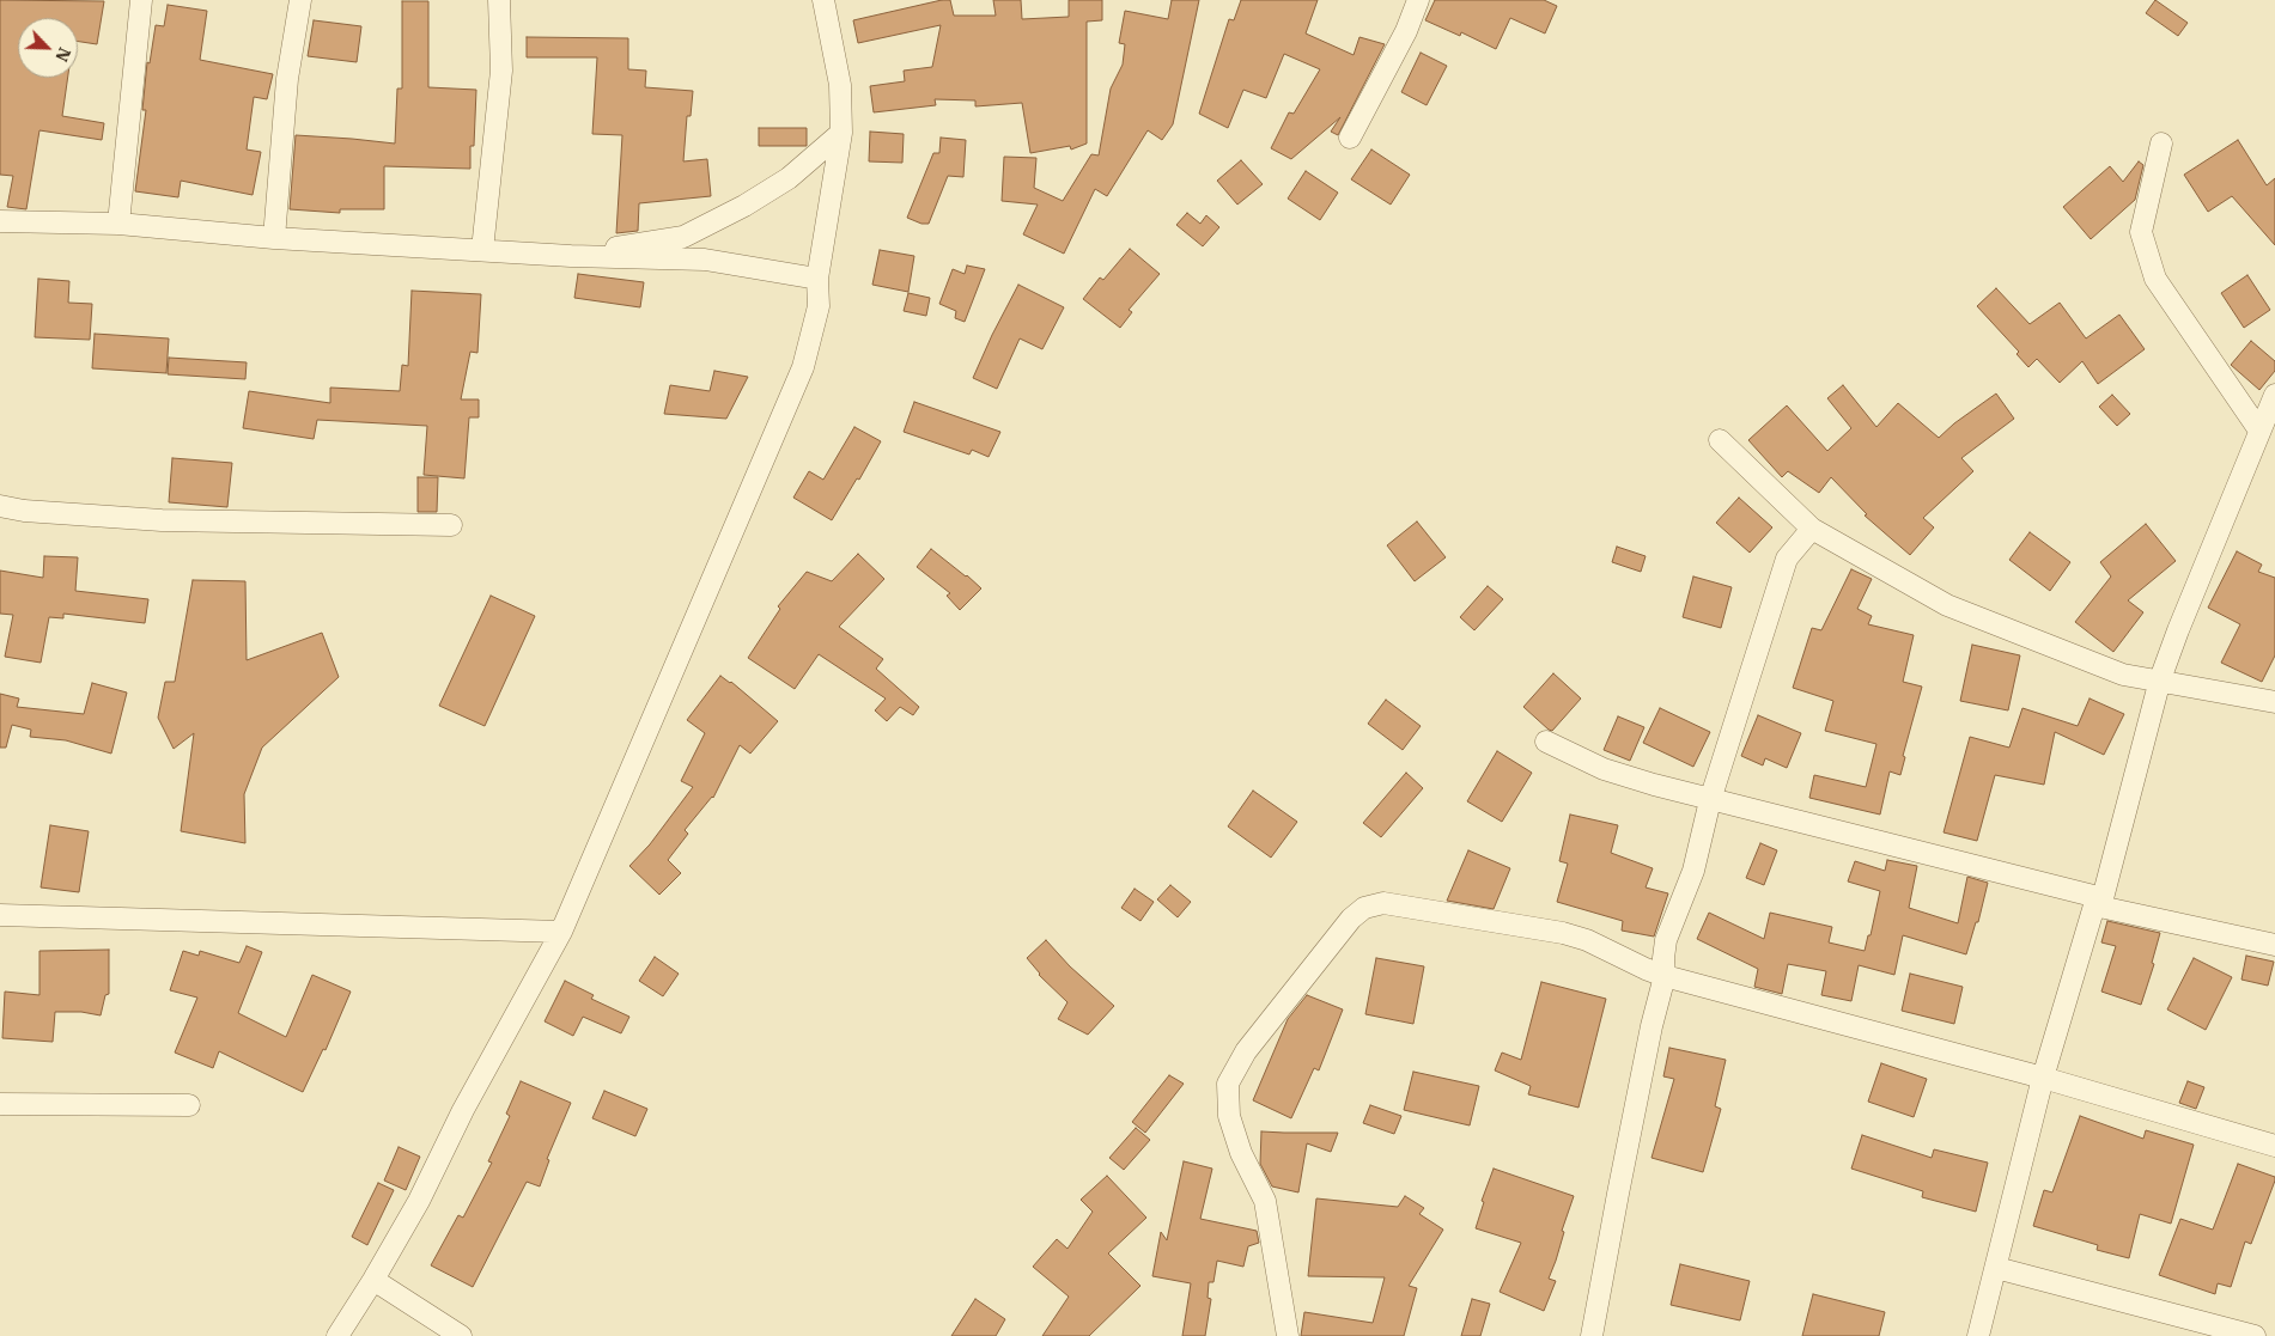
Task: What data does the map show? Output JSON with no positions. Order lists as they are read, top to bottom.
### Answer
{
  "north": "bottom right"
}
